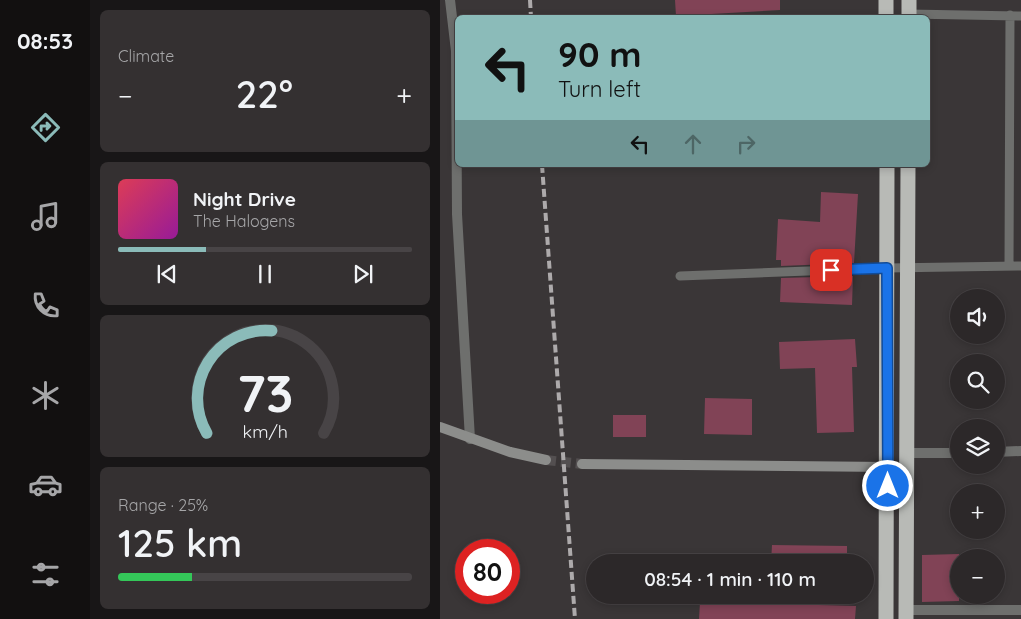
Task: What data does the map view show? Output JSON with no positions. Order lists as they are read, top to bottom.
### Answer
{
  "page": {
    "tabs": "08:53",
    "tile": [
      "Climate",
      ["Range · 25%", "125 km"]
    ],
    "turn": ["90 m", "Turn left"],
    "heat": ["−", "22°", "+"],
    "song": ["Night Drive", "The Halogens"],
    "map_buttons": ["+", "−"],
    "limit": "80",
    "trip": "08:54 · 1 min · 110 m",
    "gauge": ["73", "km/h"]
  }
}
